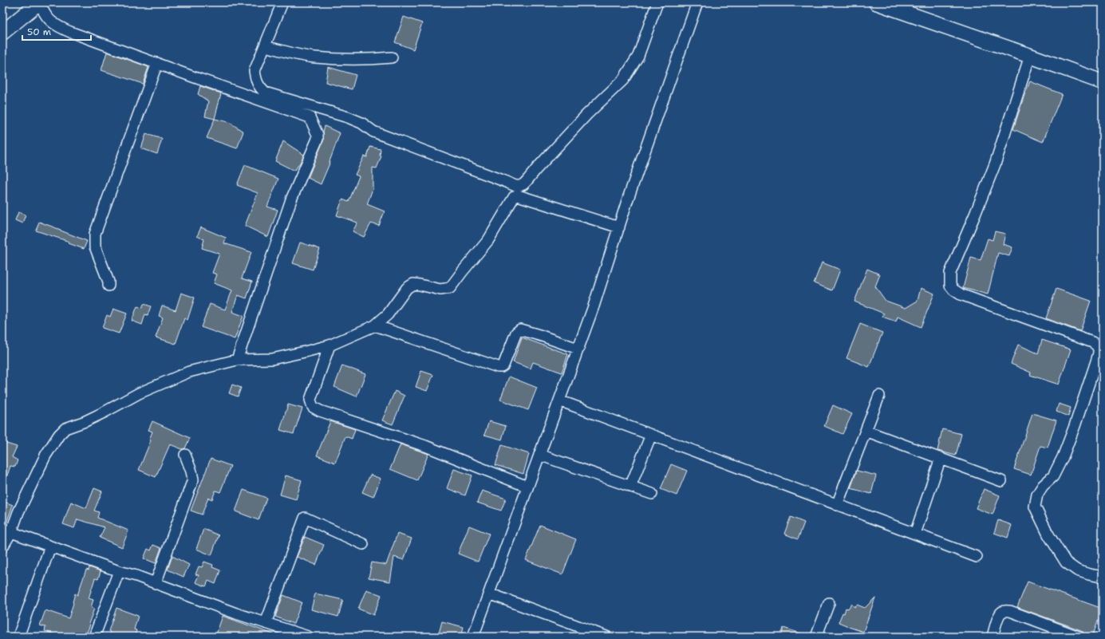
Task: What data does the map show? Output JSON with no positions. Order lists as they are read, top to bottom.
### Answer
{
  "scale_bar": "50 m"
}
